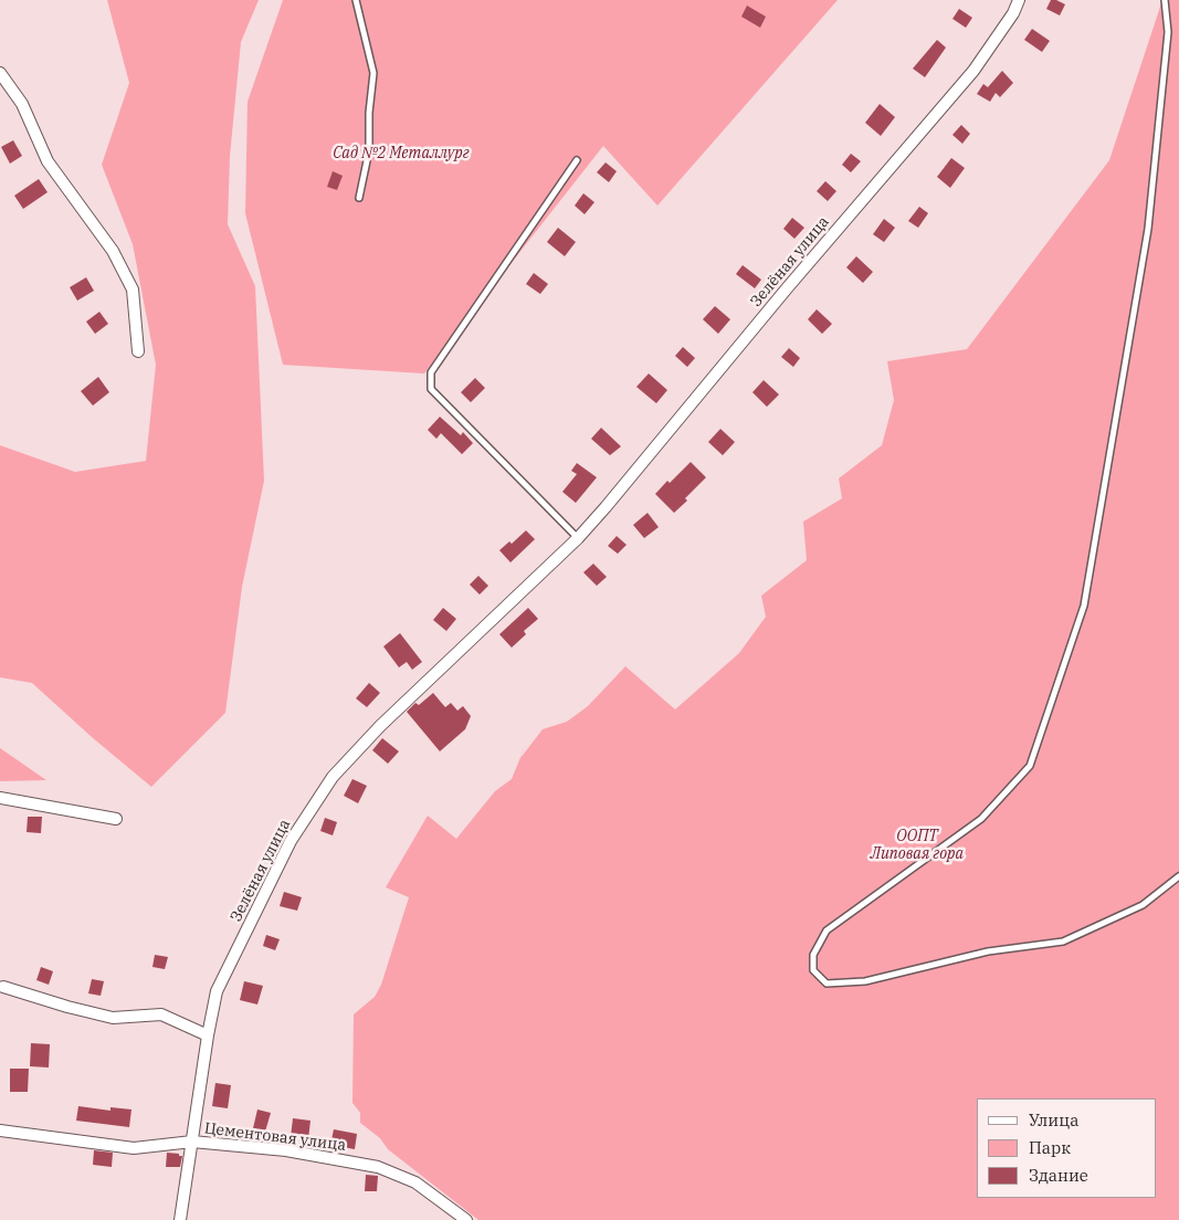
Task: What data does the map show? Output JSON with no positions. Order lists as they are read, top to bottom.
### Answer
{
  "streets": {
    "street": ["Зелёная улица", "Цементовая улица"]
  },
  "crossings": [
    ["Зелёная улица", "Цементовая улица"]
  ],
  "parks": ["Сад №2 Металлург", "ООПТ Липовая гора"],
  "legend": ["Улица", "Парк", "Здание"]
}
